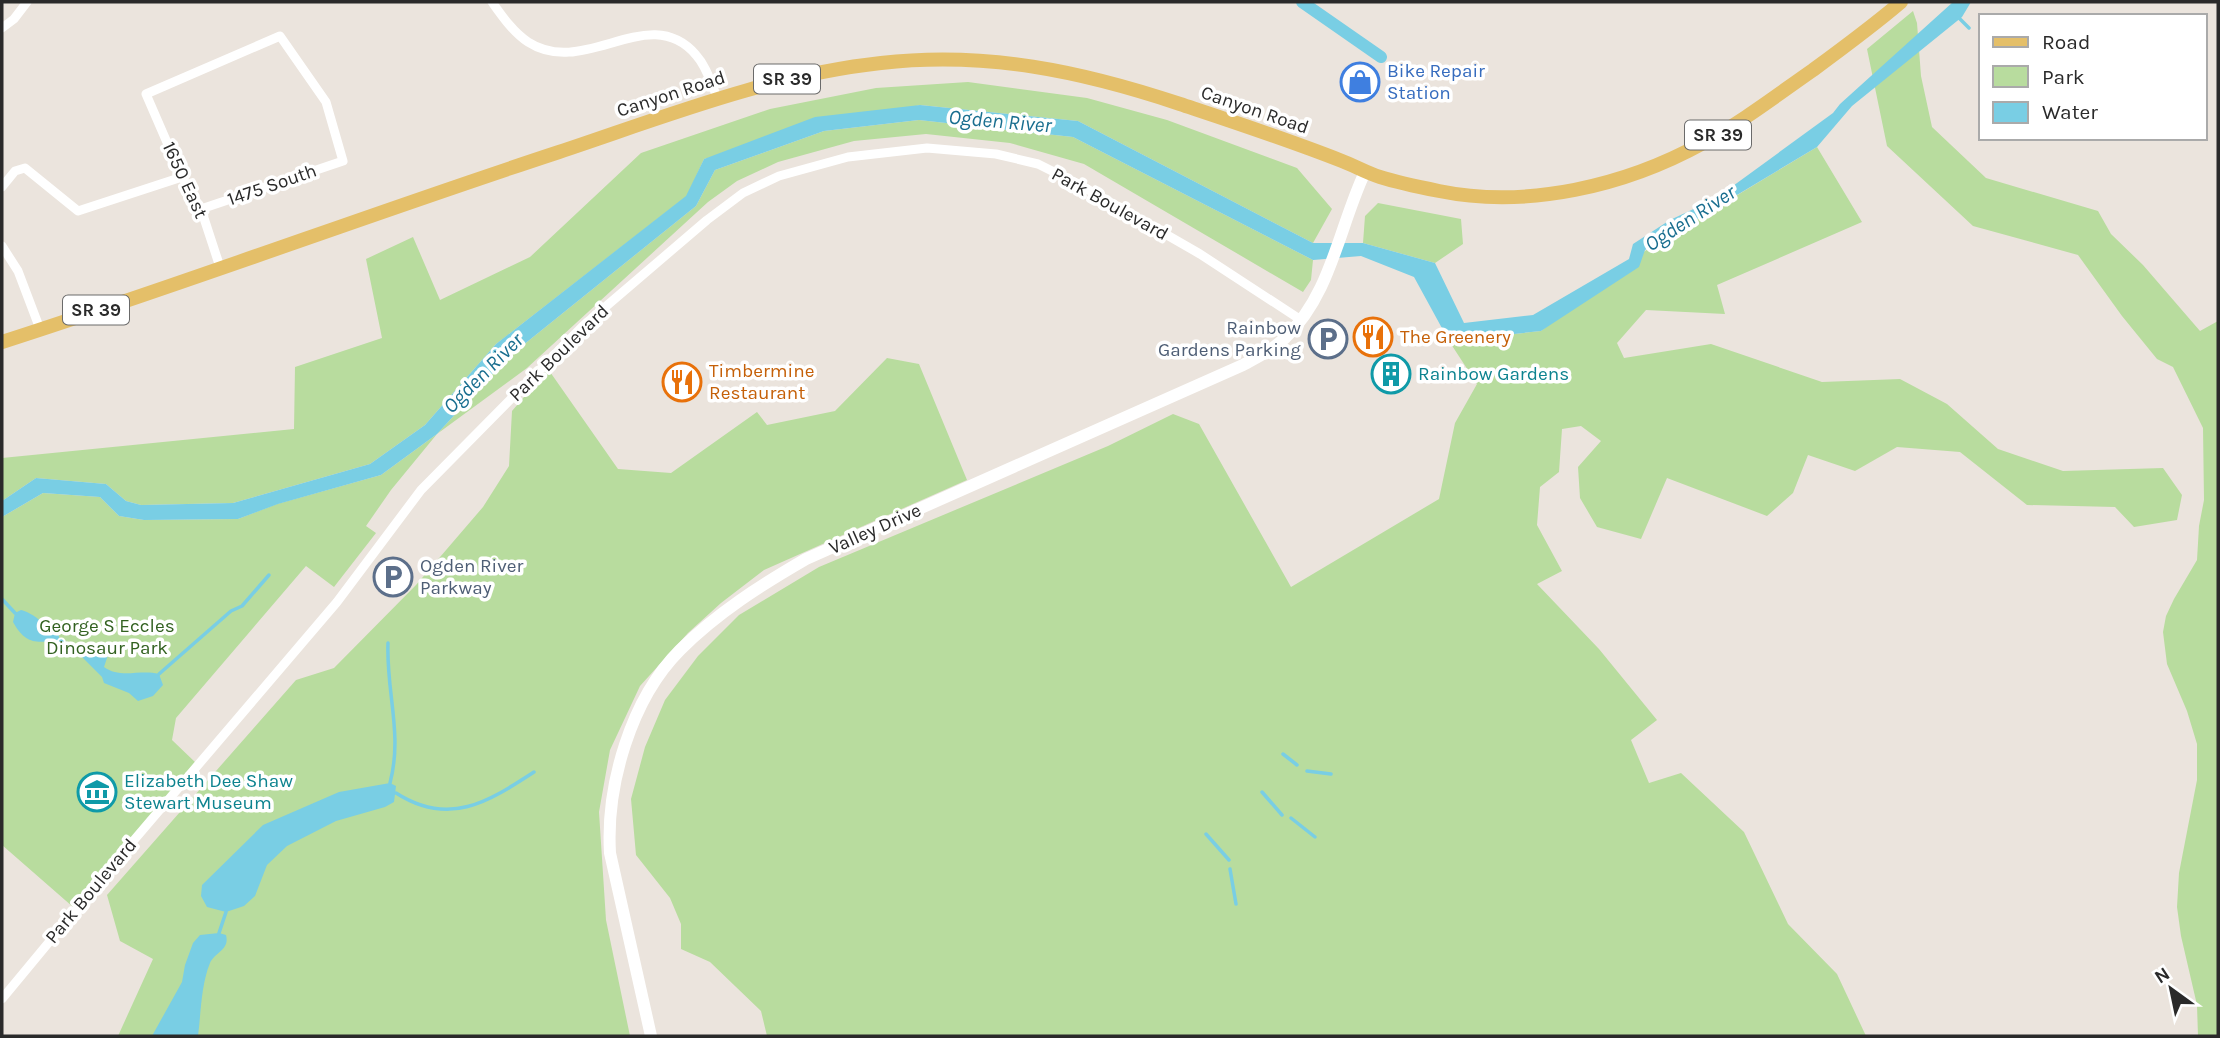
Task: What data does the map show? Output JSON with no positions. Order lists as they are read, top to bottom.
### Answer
{
  "streets": {
    "main road": ["SR 39", "Canyon Road"],
    "street": [
      "1650 East",
      "1475 South",
      "Park Boulevard",
      "Valley Drive"
    ]
  },
  "crossings": [
    ["SR 39", "Canyon Road"],
    ["SR 39", "Valley Drive"],
    ["Canyon Road", "1650 East"],
    ["Canyon Road", "Valley Drive"],
    ["1650 East", "1475 South"],
    ["Park Boulevard", "Valley Drive"]
  ],
  "water": ["Ogden River"],
  "parks": ["George S Eccles Dinosaur Park"],
  "places": {
    "shop": ["Bike Repair Station"],
    "restaurant": ["The Greenery", "Timbermine Restaurant"],
    "parking": ["Rainbow Gardens Parking", "Ogden River Parkway"],
    "building": ["Rainbow Gardens"],
    "museum": ["Elizabeth Dee Shaw Stewart Museum"]
  },
  "legend": ["Road", "Park", "Water"],
  "north": "top left"
}
